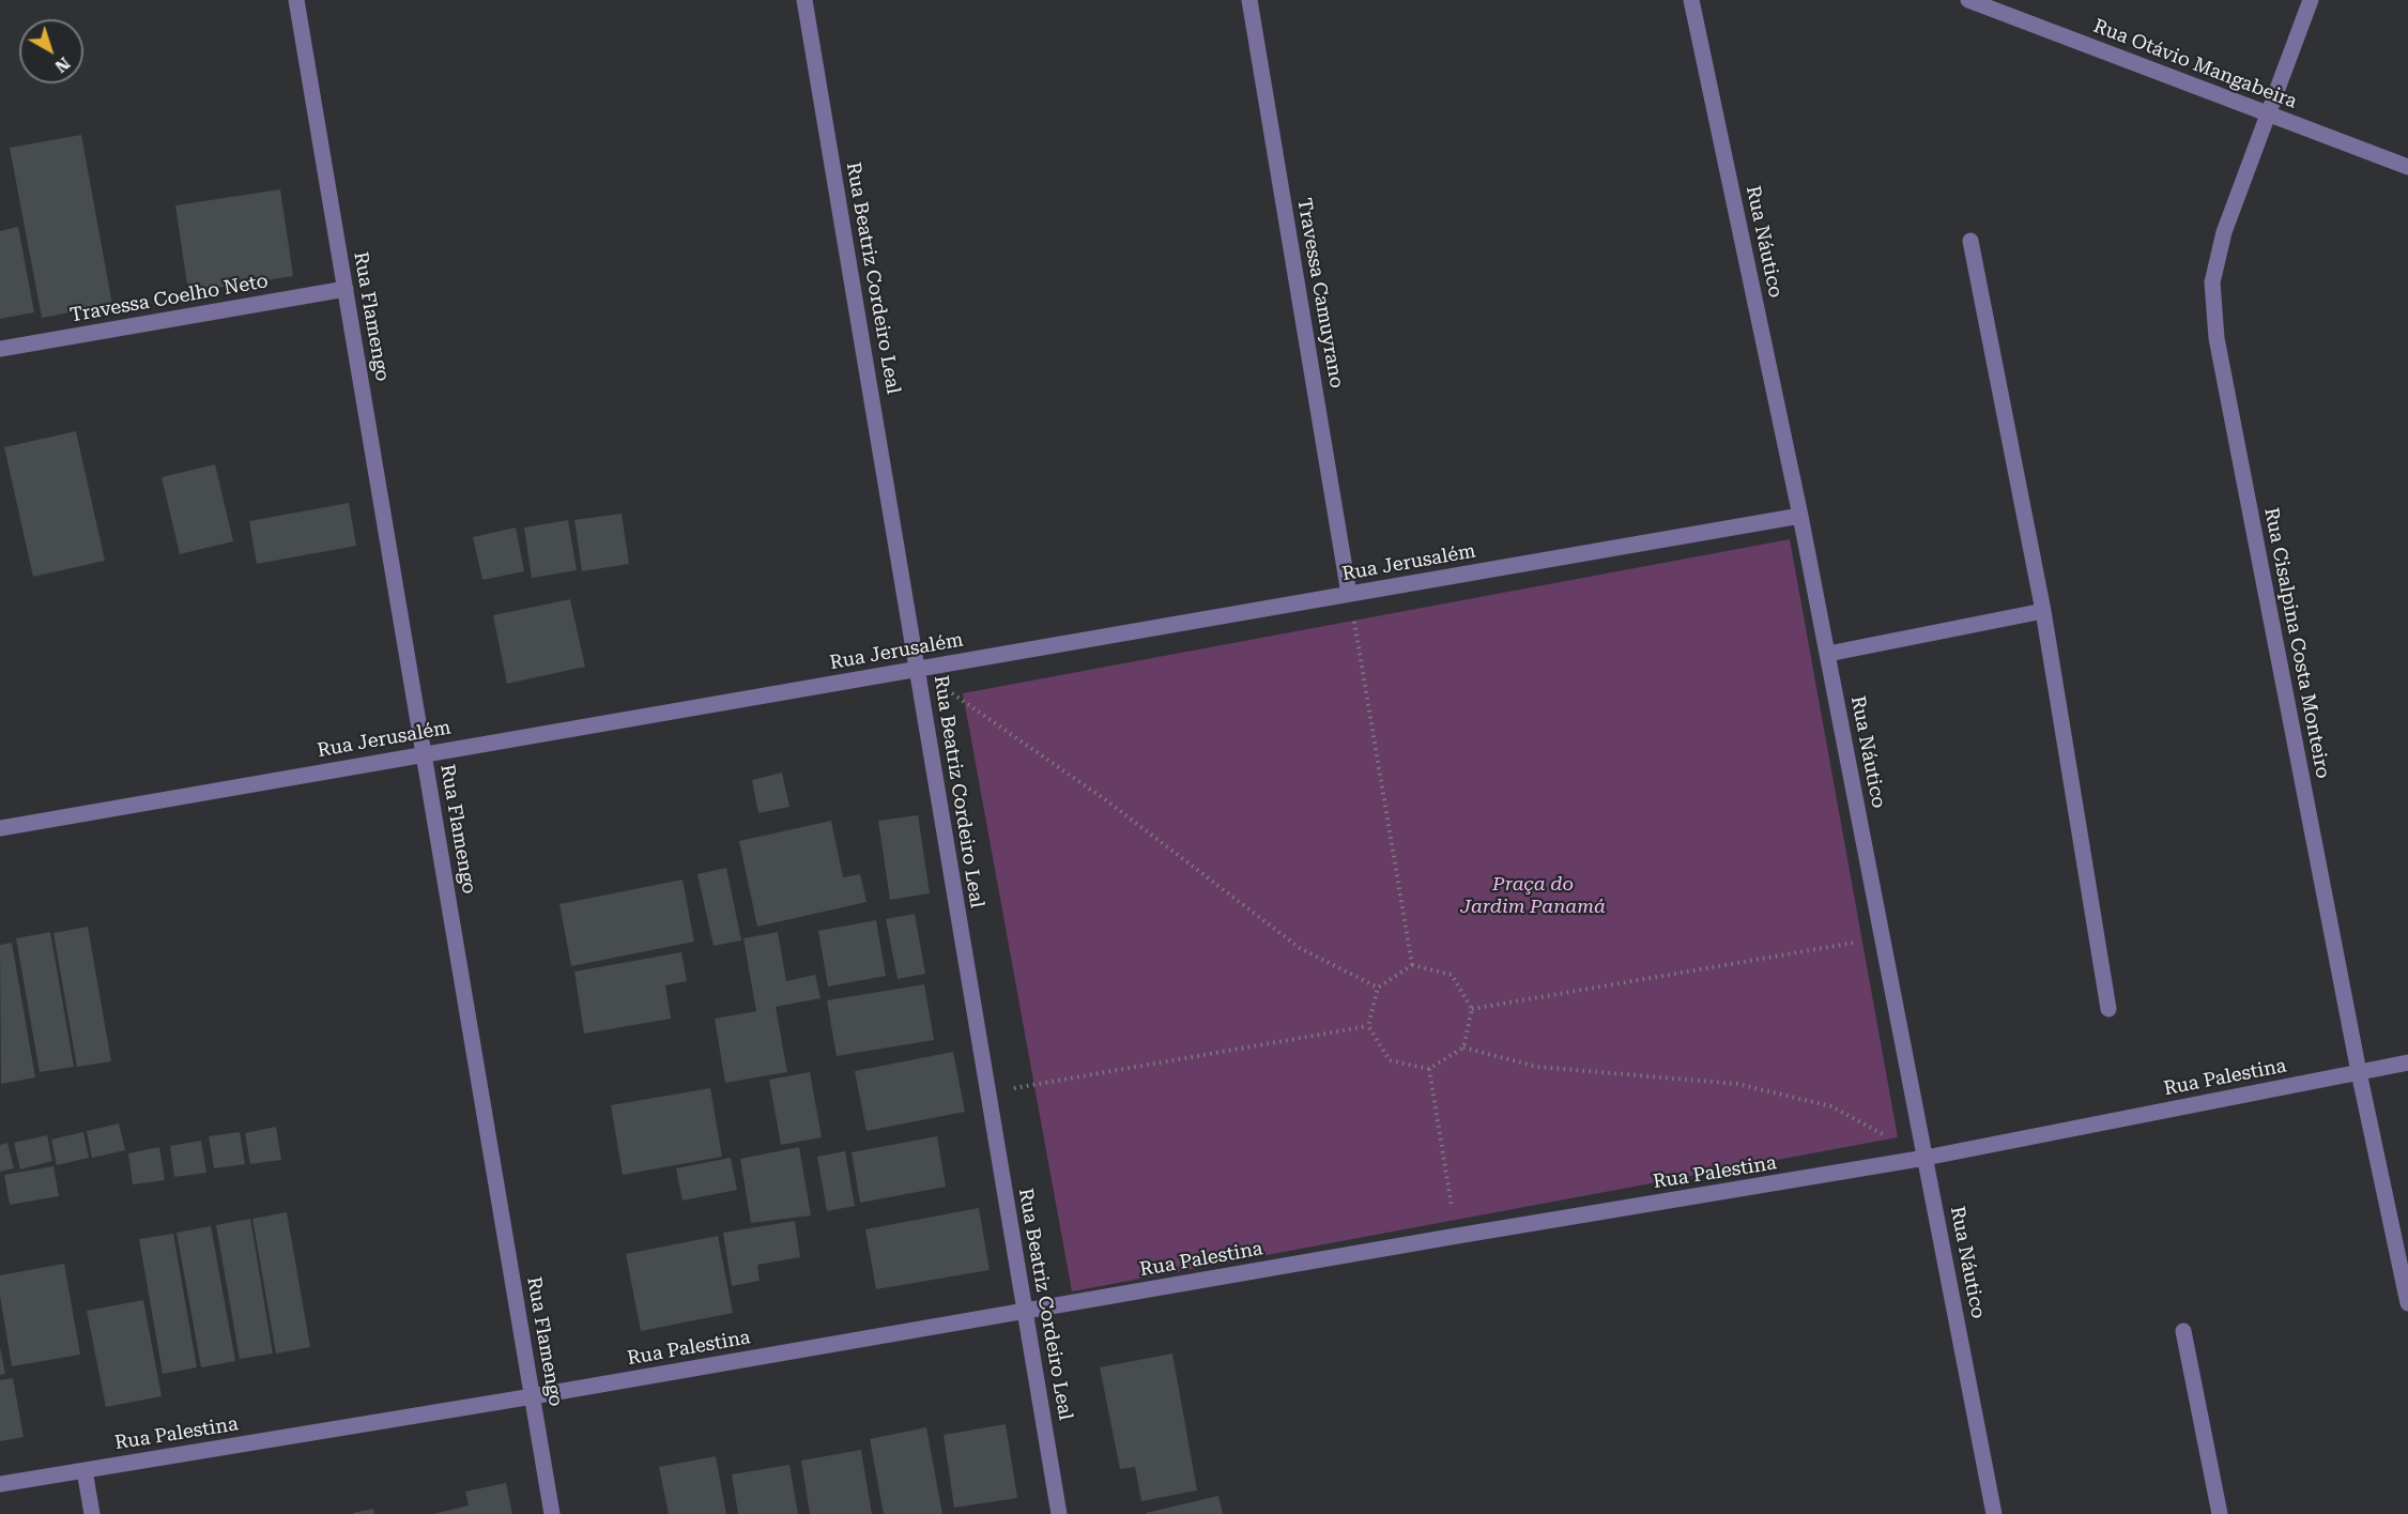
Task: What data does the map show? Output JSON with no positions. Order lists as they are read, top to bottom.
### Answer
{
  "streets": {
    "street": [
      "Rua Otávio Mangabeira",
      "Rua Náutico",
      "Rua Beatriz Cordeiro Leal",
      "Travessa Camuyrano",
      "Travessa Coelho Neto",
      "Rua Flamengo",
      "Rua Jerusalém",
      "Rua Cisalpina Costa Monteiro",
      "Rua Palestina"
    ]
  },
  "crossings": [
    ["Rua Otávio Mangabeira", "Rua Cisalpina Costa Monteiro"],
    ["Rua Náutico", "Rua Jerusalém"],
    ["Rua Náutico", "Rua Palestina"],
    ["Rua Beatriz Cordeiro Leal", "Rua Jerusalém"],
    ["Rua Beatriz Cordeiro Leal", "Rua Palestina"],
    ["Travessa Camuyrano", "Rua Jerusalém"],
    ["Travessa Coelho Neto", "Rua Flamengo"],
    ["Rua Flamengo", "Rua Jerusalém"],
    ["Rua Flamengo", "Rua Palestina"],
    ["Rua Cisalpina Costa Monteiro", "Rua Palestina"]
  ],
  "parks": ["Praça do Jardim Panamá"],
  "north": "bottom right"
}
